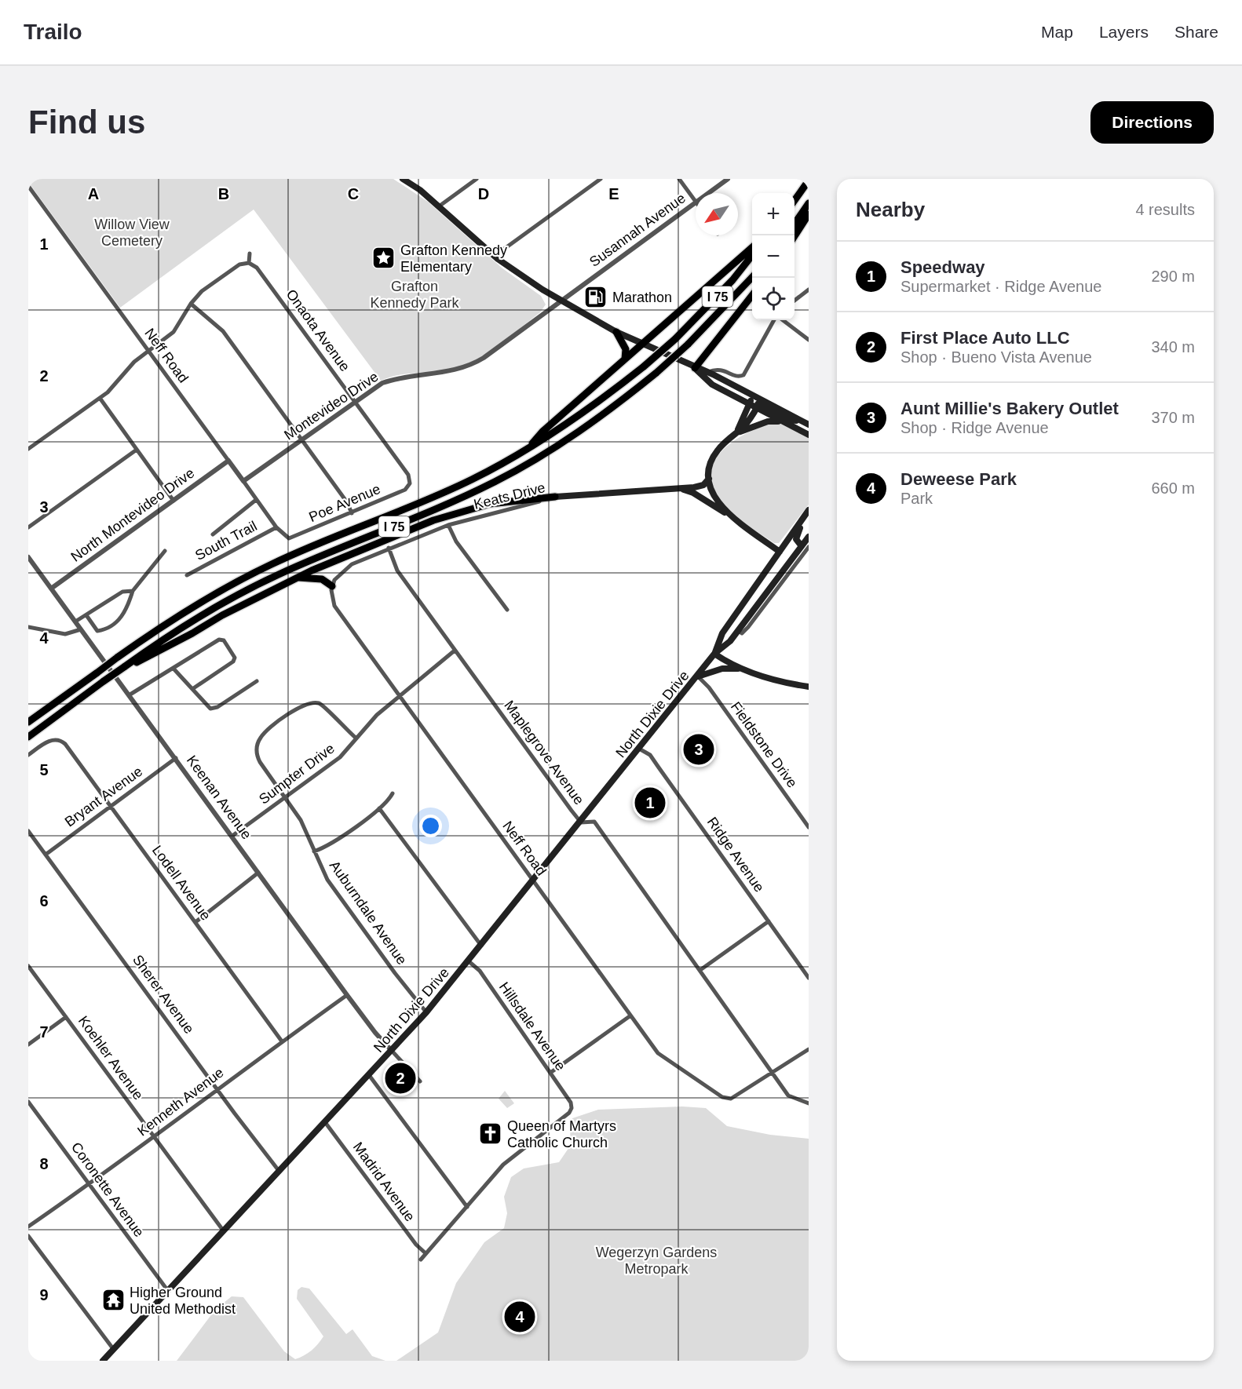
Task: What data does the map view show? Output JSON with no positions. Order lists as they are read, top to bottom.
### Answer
{
  "streets": {
    "highway": ["I 75"],
    "main road": ["Keats Drive", "North Dixie Drive"],
    "street": [
      "Susannah Avenue",
      "Onaota Avenue",
      "Neff Road",
      "Montevideo Drive",
      "Poe Avenue",
      "North Montevideo Drive",
      "South Trail",
      "Fieldstone Drive",
      "Maplegrove Avenue",
      "Sumpter Drive",
      "Bryant Avenue",
      "Keenan Avenue",
      "Ridge Avenue",
      "Lodell Avenue",
      "Auburndale Avenue",
      "Sherer Avenue",
      "Hillsdale Avenue",
      "Koehler Avenue",
      "Kenneth Avenue",
      "Madrid Avenue",
      "Coronette Avenue"
    ]
  },
  "crossings": [
    ["Susannah Avenue", "Montevideo Drive"],
    ["Onaota Avenue", "Montevideo Drive"],
    ["Onaota Avenue", "Poe Avenue"],
    ["Neff Road", "Montevideo Drive"],
    ["Neff Road", "Keats Drive"],
    ["Neff Road", "Poe Avenue"],
    ["Neff Road", "North Montevideo Drive"],
    ["Neff Road", "South Trail"],
    ["Neff Road", "North Dixie Drive"],
    ["Neff Road", "Maplegrove Avenue"],
    ["Neff Road", "Sumpter Drive"],
    ["Keats Drive", "Maplegrove Avenue"],
    ["North Montevideo Drive", "Keenan Avenue"],
    ["North Dixie Drive", "Fieldstone Drive"],
    ["North Dixie Drive", "Maplegrove Avenue"],
    ["North Dixie Drive", "Keenan Avenue"],
    ["North Dixie Drive", "Ridge Avenue"],
    ["North Dixie Drive", "Auburndale Avenue"],
    ["North Dixie Drive", "Sherer Avenue"],
    ["North Dixie Drive", "Hillsdale Avenue"],
    ["North Dixie Drive", "Koehler Avenue"],
    ["North Dixie Drive", "Madrid Avenue"],
    ["North Dixie Drive", "Coronette Avenue"],
    ["Maplegrove Avenue", "Sumpter Drive"],
    ["Sumpter Drive", "Keenan Avenue"],
    ["Sumpter Drive", "Auburndale Avenue"],
    ["Bryant Avenue", "Keenan Avenue"],
    ["Bryant Avenue", "Lodell Avenue"],
    ["Bryant Avenue", "Sherer Avenue"],
    ["Keenan Avenue", "Kenneth Avenue"],
    ["Lodell Avenue", "Kenneth Avenue"],
    ["Sherer Avenue", "Kenneth Avenue"],
    ["Koehler Avenue", "Kenneth Avenue"],
    ["Kenneth Avenue", "Coronette Avenue"]
  ],
  "parks": ["Willow View Cemetery", "Grafton Kennedy Park", "Wegerzyn Gardens Metropark"],
  "places": {
    "place": ["Grafton Kennedy Elementary"],
    "fuel station": ["Marathon"],
    "church": ["Queen of Martyrs Catholic Church"],
    "temple": ["Higher Ground United Methodist"]
  },
  "north": "bottom left",
  "page": {
    "header": "Trailo",
    "nav": ["Map", "Layers", "Share"],
    "buttons": "Directions",
    "title": "Find us",
    "heading": ["Nearby", "4 results"],
    "map_buttons": ["+", "−"],
    "list": [
      {
        "mark": "1",
        "name": "Speedway",
        "note": "Supermarket · Ridge Avenue",
        "value": "290 m"
      },
      {
        "mark": "2",
        "name": "First Place Auto LLC",
        "note": "Shop · Bueno Vista Avenue",
        "value": "340 m"
      },
      {
        "mark": "3",
        "name": "Aunt Millie's Bakery Outlet",
        "note": "Shop · Ridge Avenue",
        "value": "370 m"
      },
      {
        "mark": "4",
        "name": "Deweese Park",
        "note": "Park",
        "value": "660 m"
      }
    ],
    "pins": [
      "3",
      "1",
      "2",
      "4"
    ]
  },
  "grid": {
    "columns": [
      "A",
      "B",
      "C",
      "D",
      "E"
    ],
    "rows": [
      "1",
      "2",
      "3",
      "4",
      "5",
      "6",
      "7",
      "8",
      "9"
    ]
  }
}
